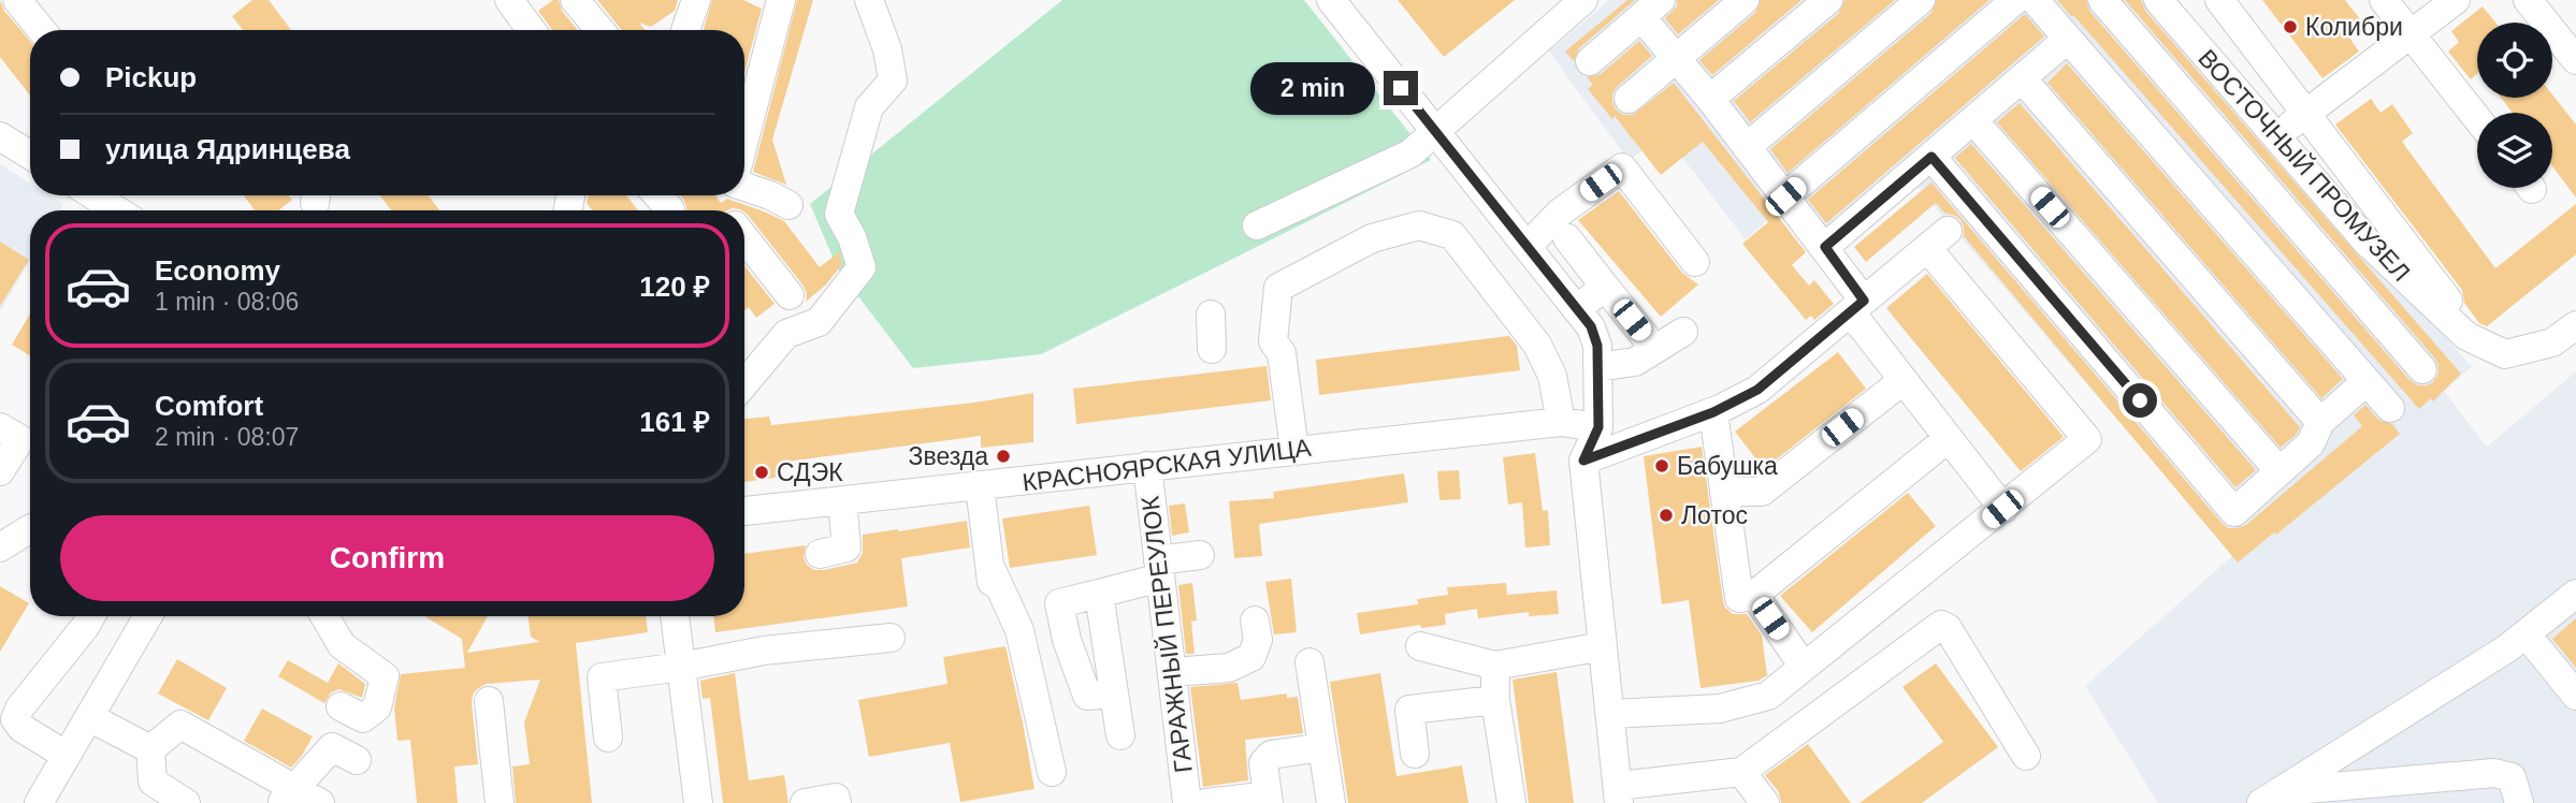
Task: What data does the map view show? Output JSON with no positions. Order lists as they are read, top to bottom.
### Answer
{
  "streets": {
    "street": ["ВОСТОЧНЫЙ ПРОМУЗЕЛ", "КРАСНОЯРСКАЯ УЛИЦА", "ГАРАЖНЫЙ ПЕРЕУЛОК"]
  },
  "crossings": [
    ["КРАСНОЯРСКАЯ УЛИЦА", "ГАРАЖНЫЙ ПЕРЕУЛОК"]
  ],
  "places": [
    "Колибри",
    "Звезда",
    "Бабушка",
    "СДЭК",
    "Лотос"
  ],
  "page": {
    "banner": ["Pickup", "улица Ядринцева"],
    "bubble": "2 min",
    "list": [
      {
        "name": "Economy",
        "note": "1 min · 08:06",
        "value": "120 ₽"
      },
      {
        "name": "Comfort",
        "note": "2 min · 08:07",
        "value": "161 ₽"
      }
    ],
    "buttons": "Confirm"
  }
}
